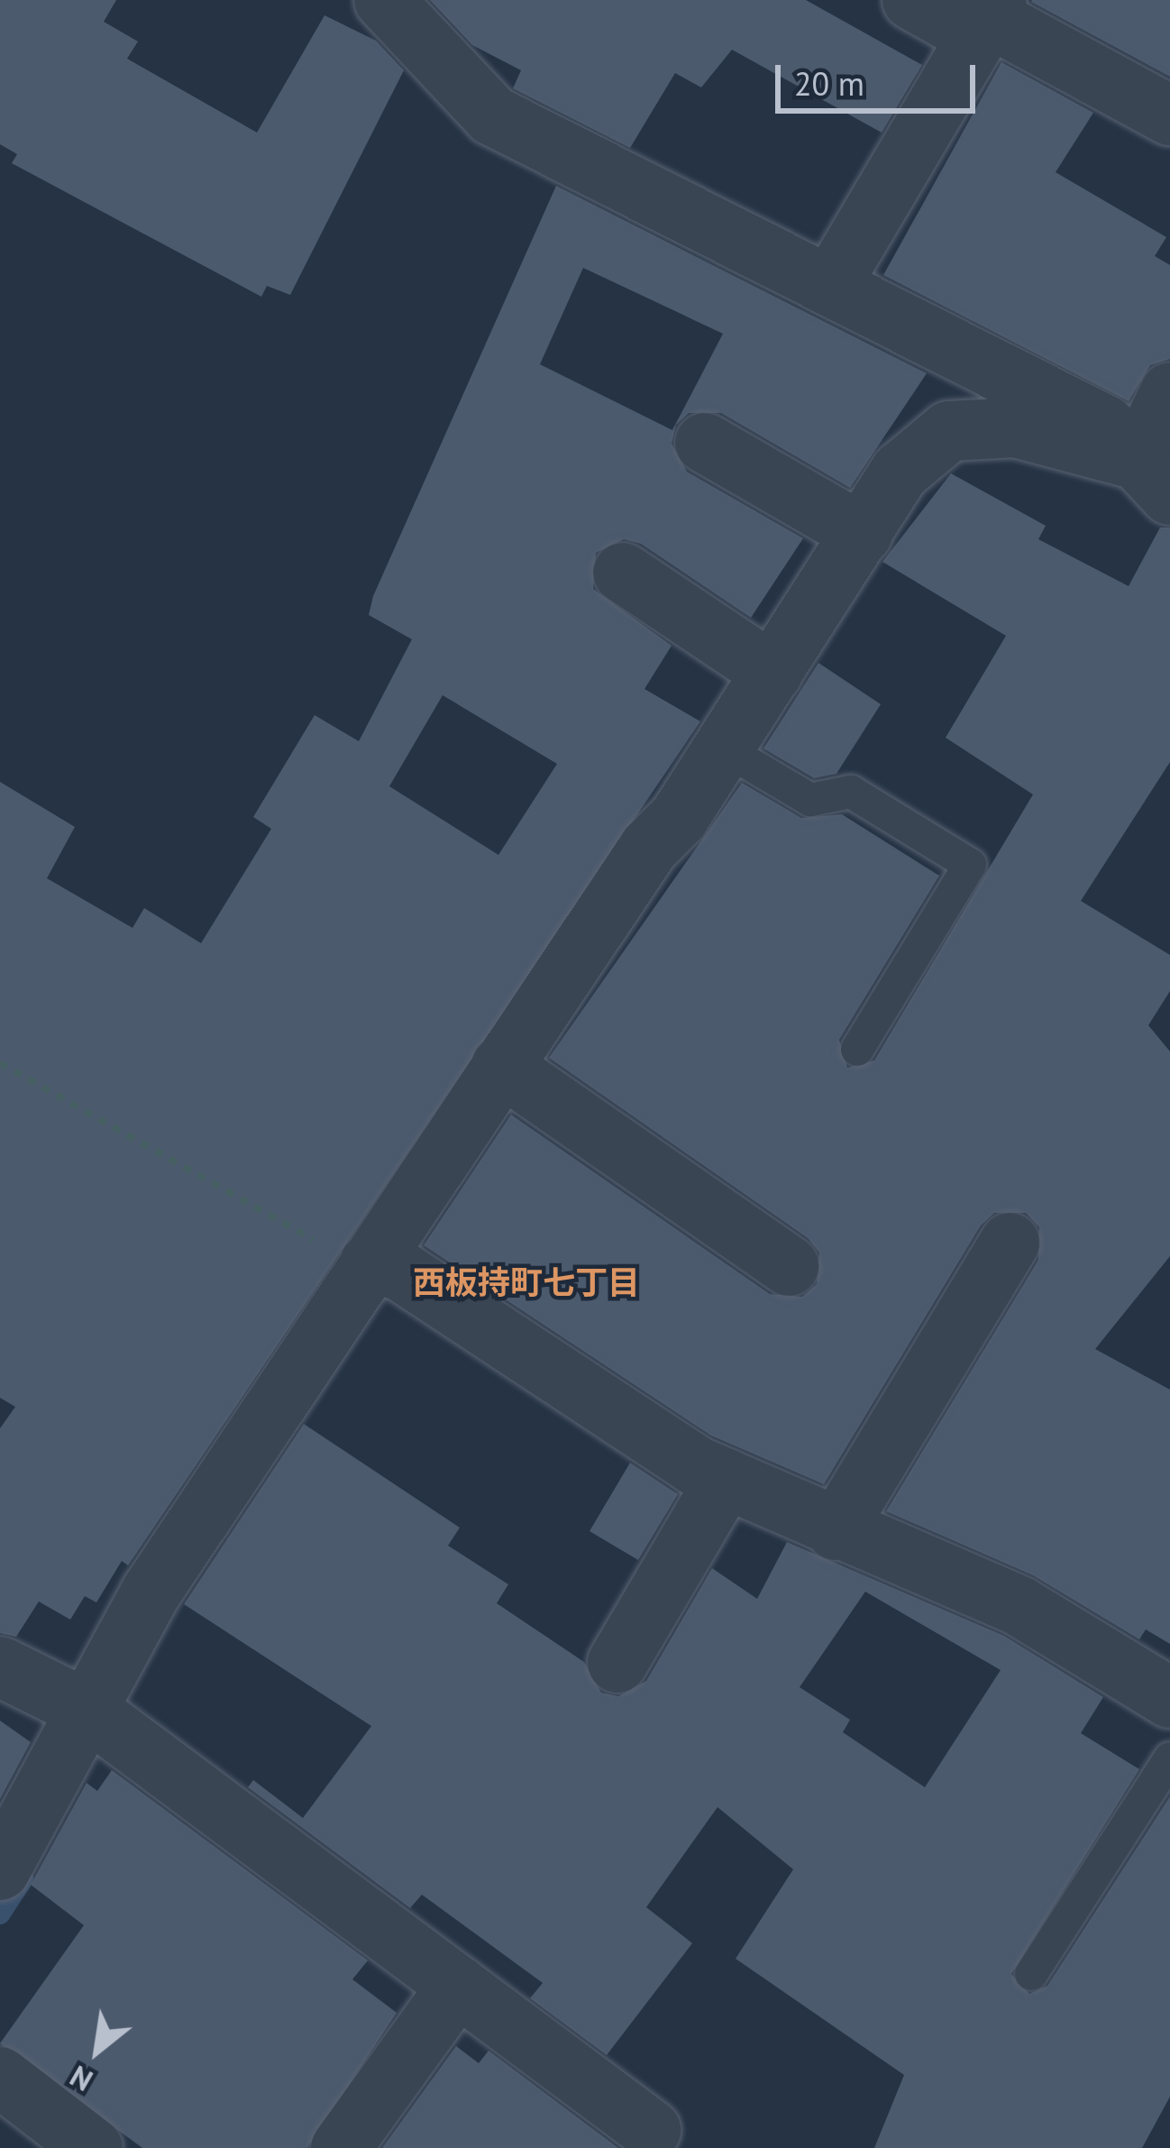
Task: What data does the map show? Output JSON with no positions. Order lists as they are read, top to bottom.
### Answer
{
  "districts": ["西板持町七丁目"],
  "scale_bar": "20 m",
  "north": "bottom left"
}
